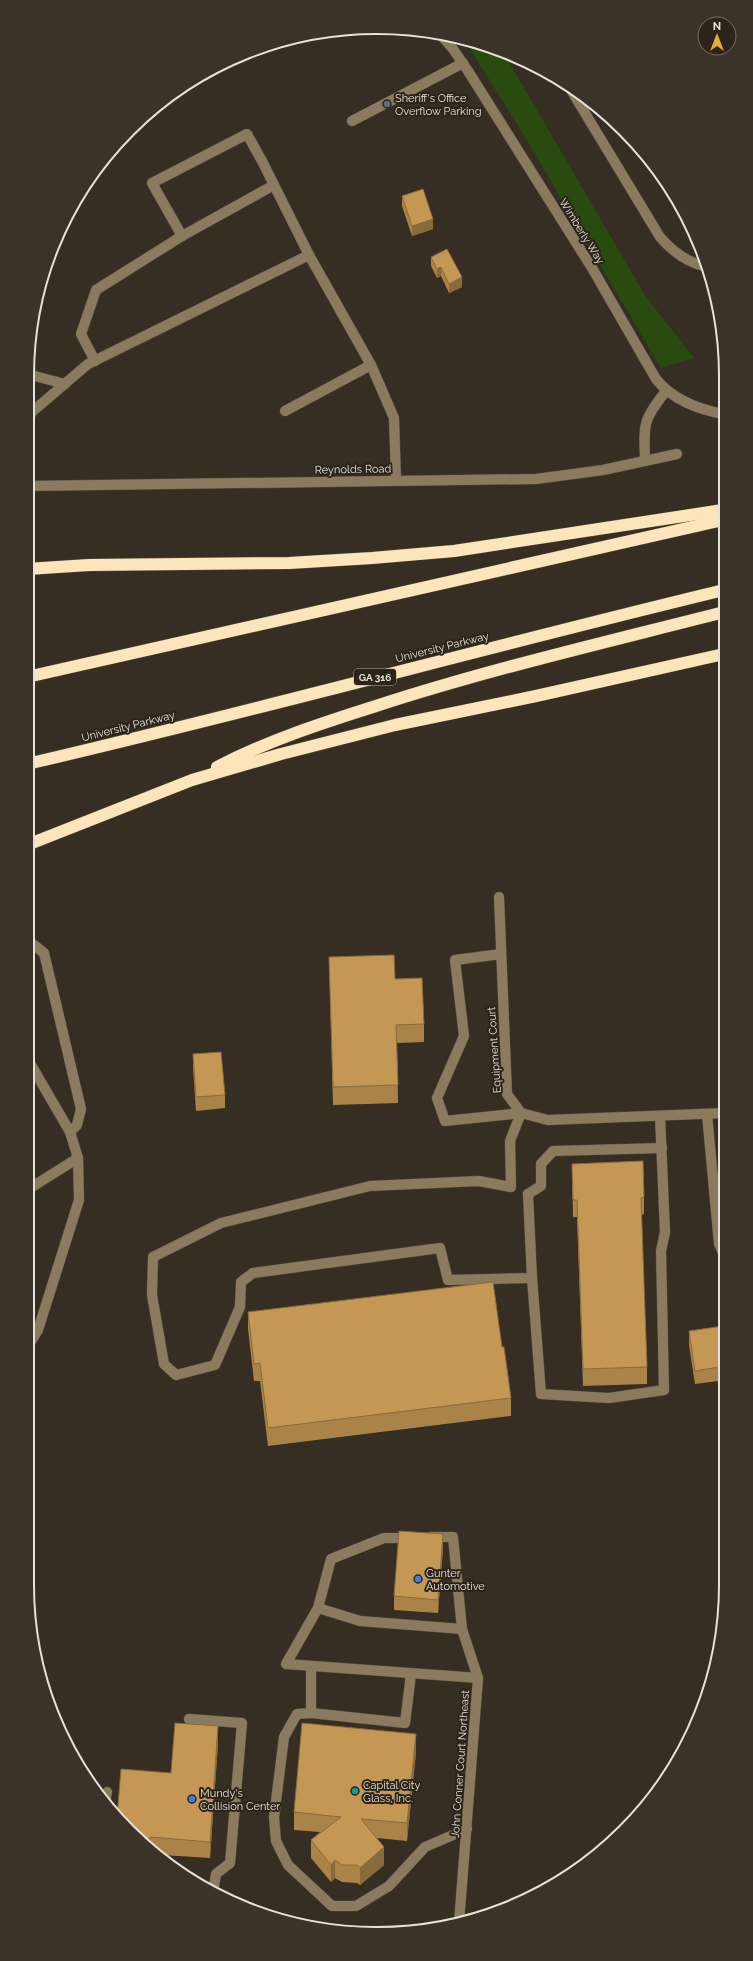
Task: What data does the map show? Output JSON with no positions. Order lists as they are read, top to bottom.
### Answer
{
  "streets": {
    "highway": ["University Parkway", "GA 316"],
    "street": [
      "Wimberly Way",
      "Reynolds Road",
      "Equipment Court",
      "John Conner Court Northeast"
    ]
  },
  "places": [
    "Sheriff's Office Overflow Parking",
    "Gunter Automotive",
    "Capital City Glass, Inc.",
    "Mundy's Collision Center"
  ],
  "north": "top"
}
